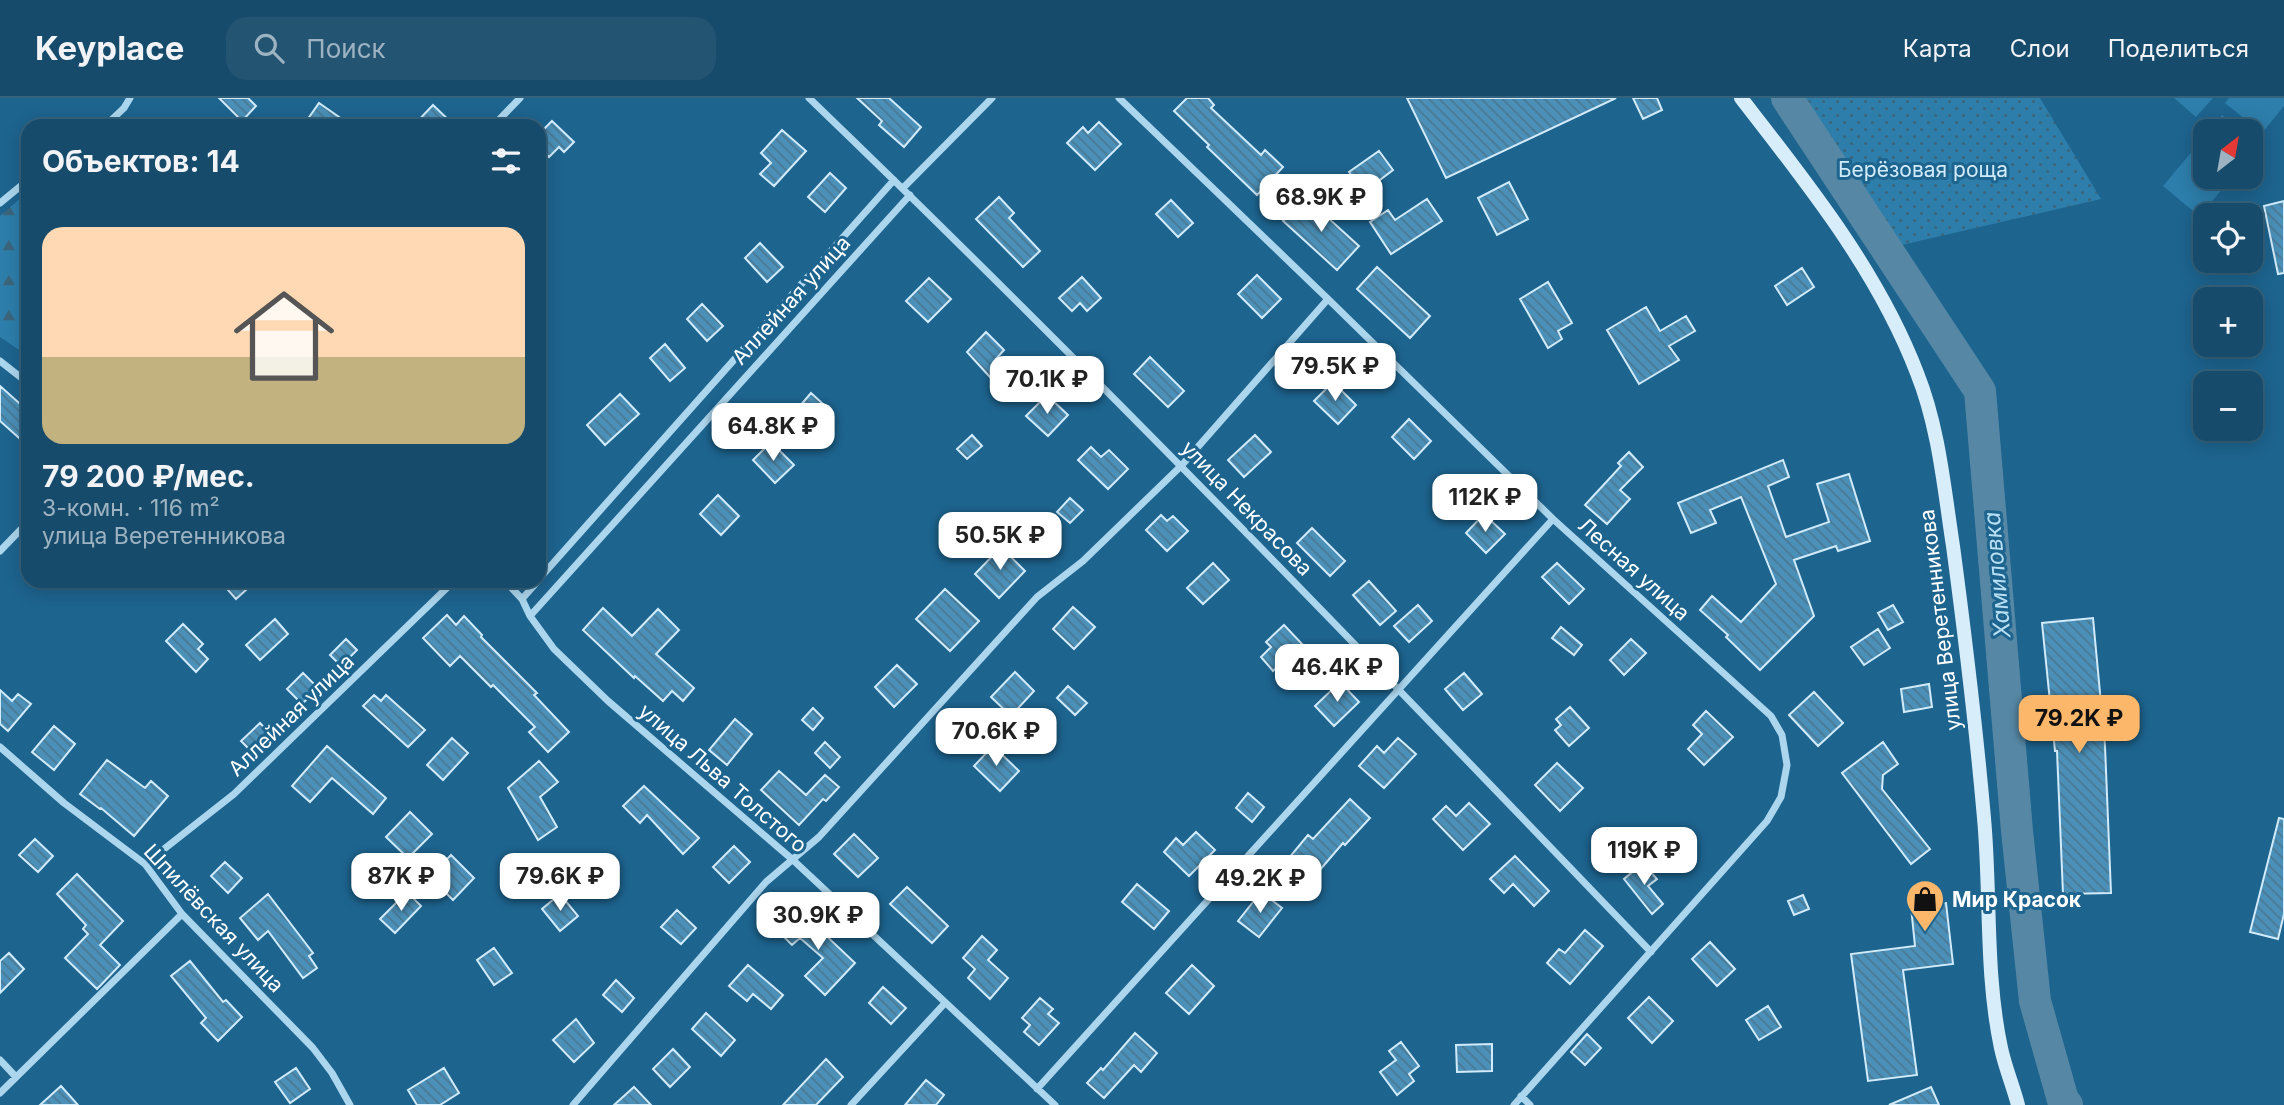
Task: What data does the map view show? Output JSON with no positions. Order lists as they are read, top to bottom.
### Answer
{
  "streets": {
    "main road": ["улица Веретенникова"],
    "street": [
      "Аллейная улица",
      "улица Некрасова",
      "Лесная улица",
      "улица Льва Толстого",
      "Шпилёвская улица"
    ]
  },
  "crossings": [
    ["Аллейная улица", "улица Некрасова"],
    ["Аллейная улица", "улица Льва Толстого"],
    ["Аллейная улица", "Шпилёвская улица"],
    ["улица Некрасова", "Лесная улица"]
  ],
  "water": ["Хамиловка"],
  "parks": ["Берёзовая роща"],
  "places": {
    "shop": ["Мир Красок"]
  },
  "north": "top right",
  "page": {
    "header": "Keyplace",
    "search": "Поиск",
    "nav": ["Карта", "Слои", "Поделиться"],
    "map_buttons": ["+", "−"],
    "heading": "Объектов: 14",
    "price": [
      "68.9K ₽",
      "79.5K ₽",
      "70.1K ₽",
      "64.8K ₽",
      "112K ₽",
      "50.5K ₽",
      "46.4K ₽",
      "79.2K ₽",
      "70.6K ₽",
      "119K ₽",
      "87K ₽",
      "79.6K ₽",
      "49.2K ₽",
      "30.9K ₽"
    ],
    "list": [
      {
        "name": "79 200 ₽/мес.",
        "note": "3-комн. · 116 m² · улица Веретенникова"
      }
    ]
  }
}
